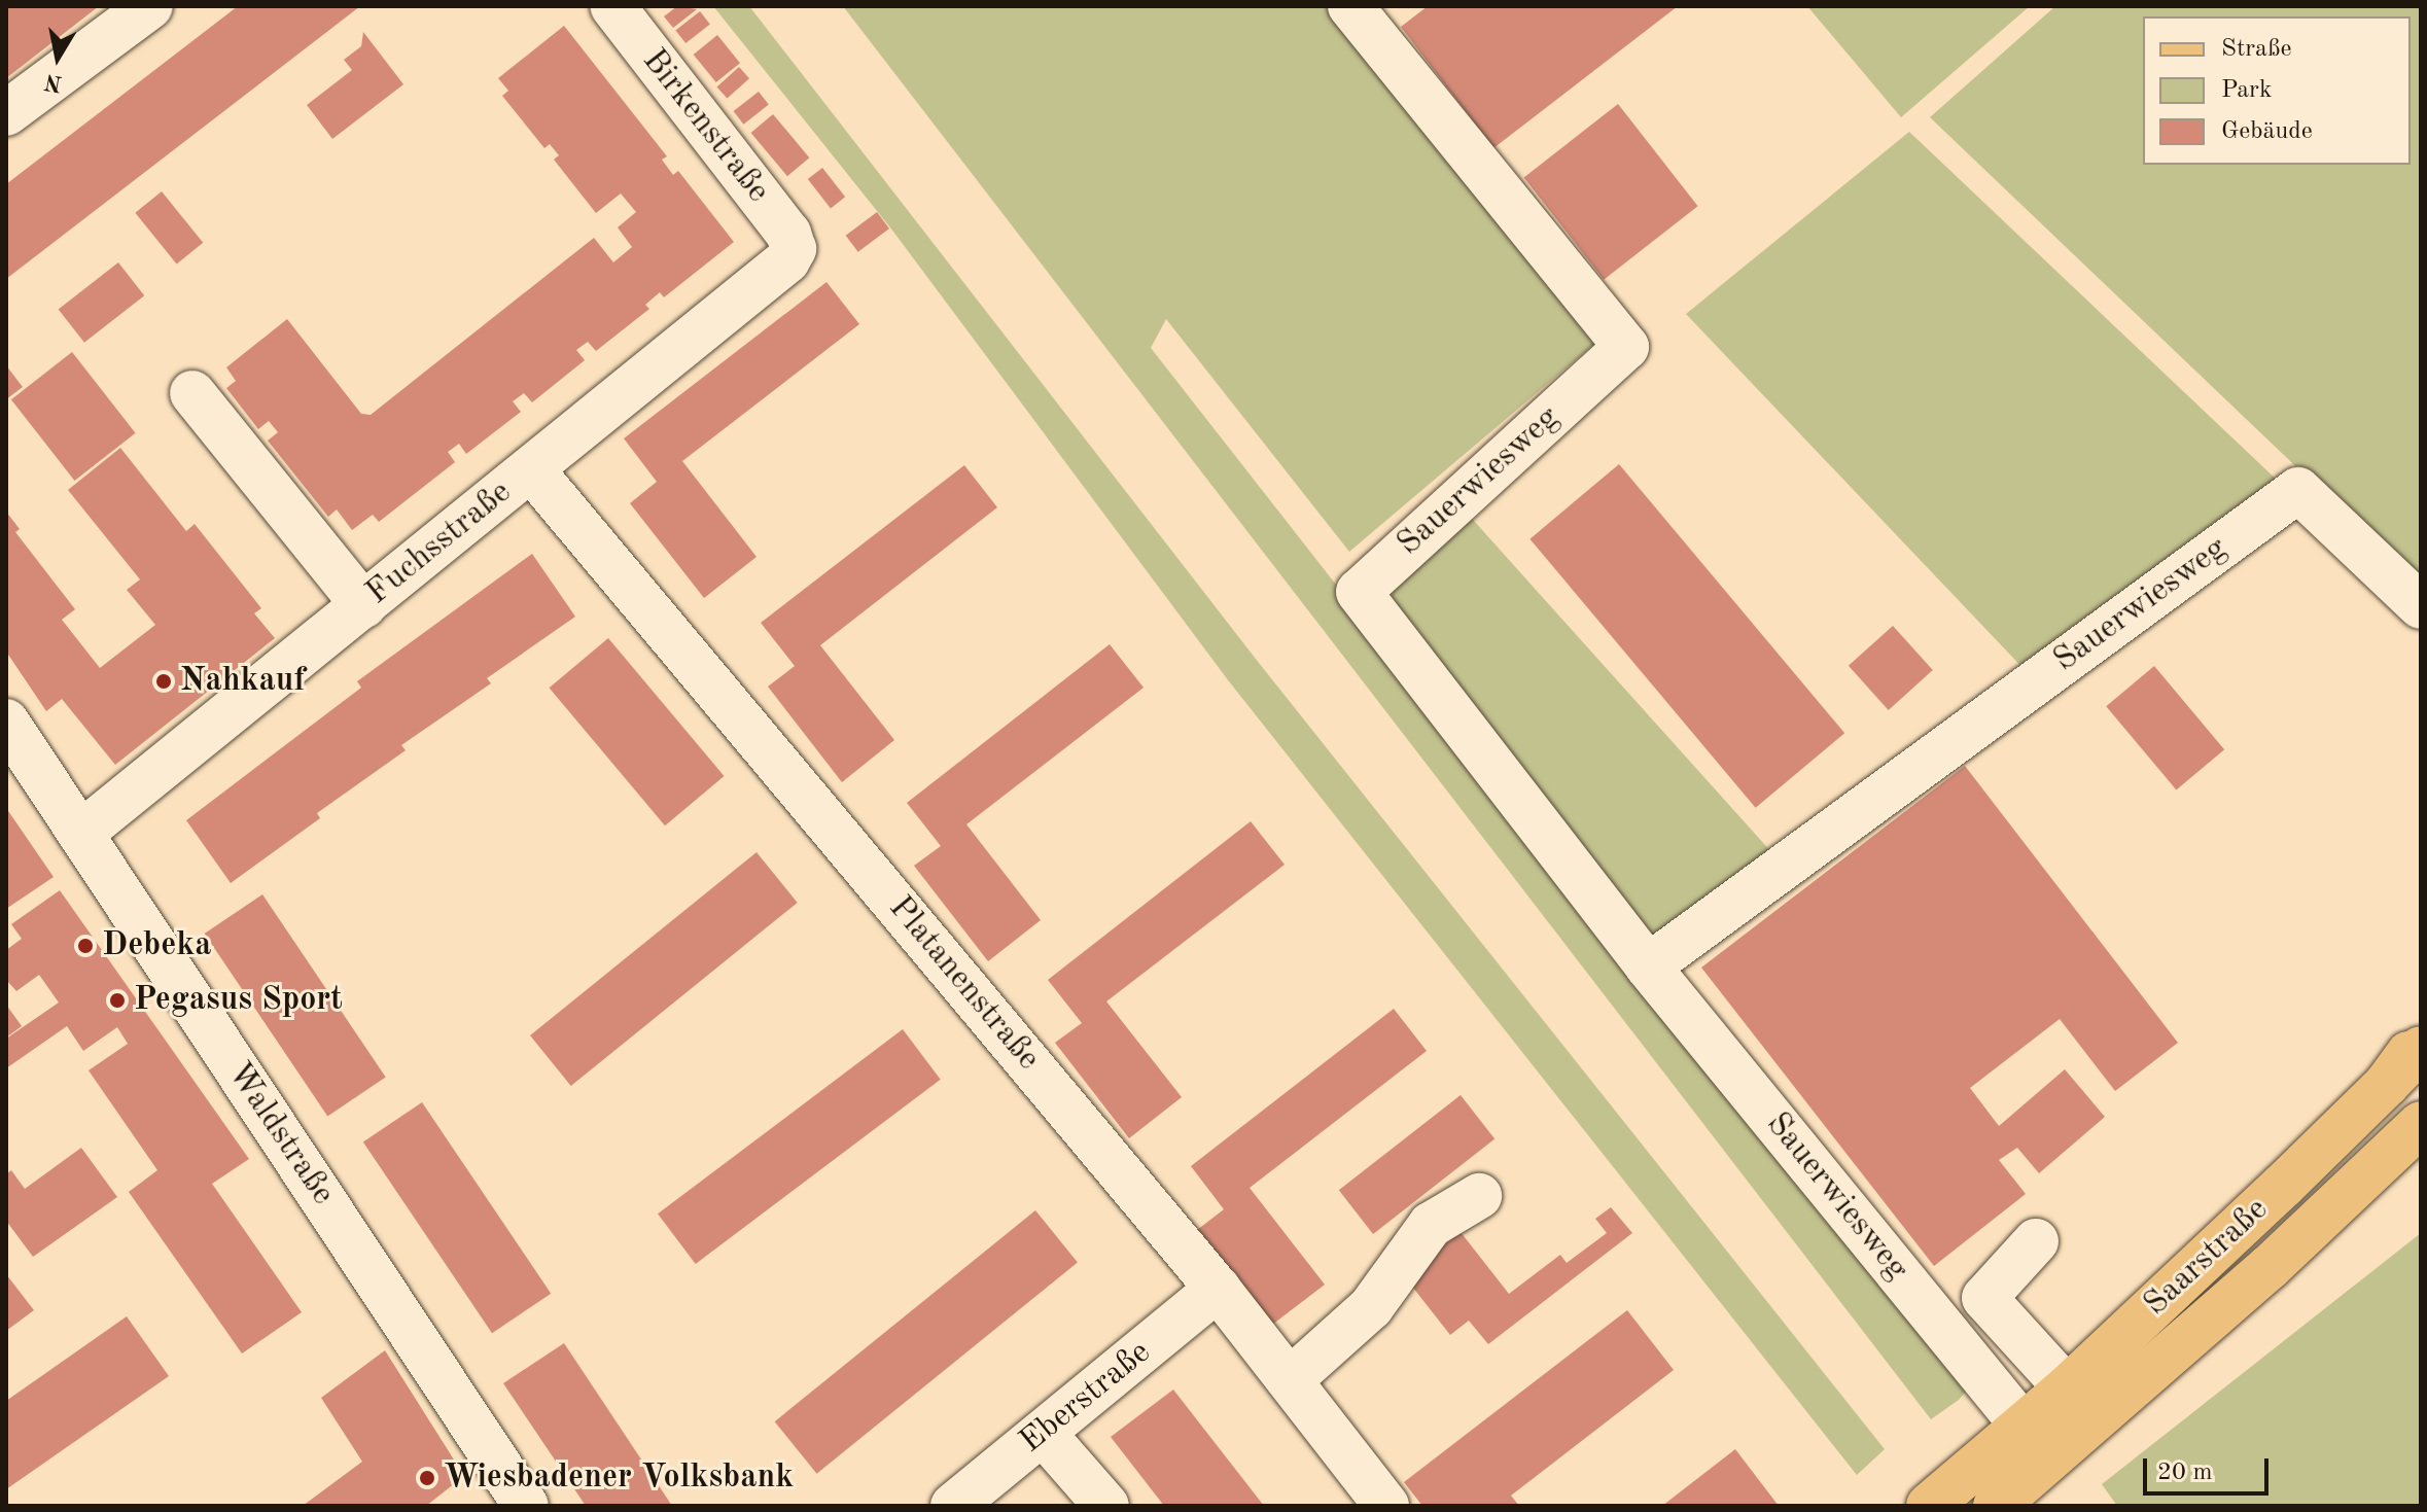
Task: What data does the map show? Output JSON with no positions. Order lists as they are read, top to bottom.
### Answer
{
  "streets": {
    "main road": ["Saarstraße"],
    "street": [
      "Birkenstraße",
      "Sauerwiesweg",
      "Fuchsstraße",
      "Platanenstraße",
      "Waldstraße",
      "Eberstraße"
    ]
  },
  "crossings": [
    ["Birkenstraße", "Fuchsstraße"],
    ["Sauerwiesweg", "Saarstraße"],
    ["Fuchsstraße", "Platanenstraße"],
    ["Fuchsstraße", "Waldstraße"],
    ["Platanenstraße", "Eberstraße"]
  ],
  "places": [
    "Nahkauf",
    "Debeka",
    "Pegasus Sport",
    "Wiesbadener Volksbank"
  ],
  "legend": ["Straße", "Park", "Gebäude"],
  "scale_bar": "20 m",
  "north": "bottom"
}
